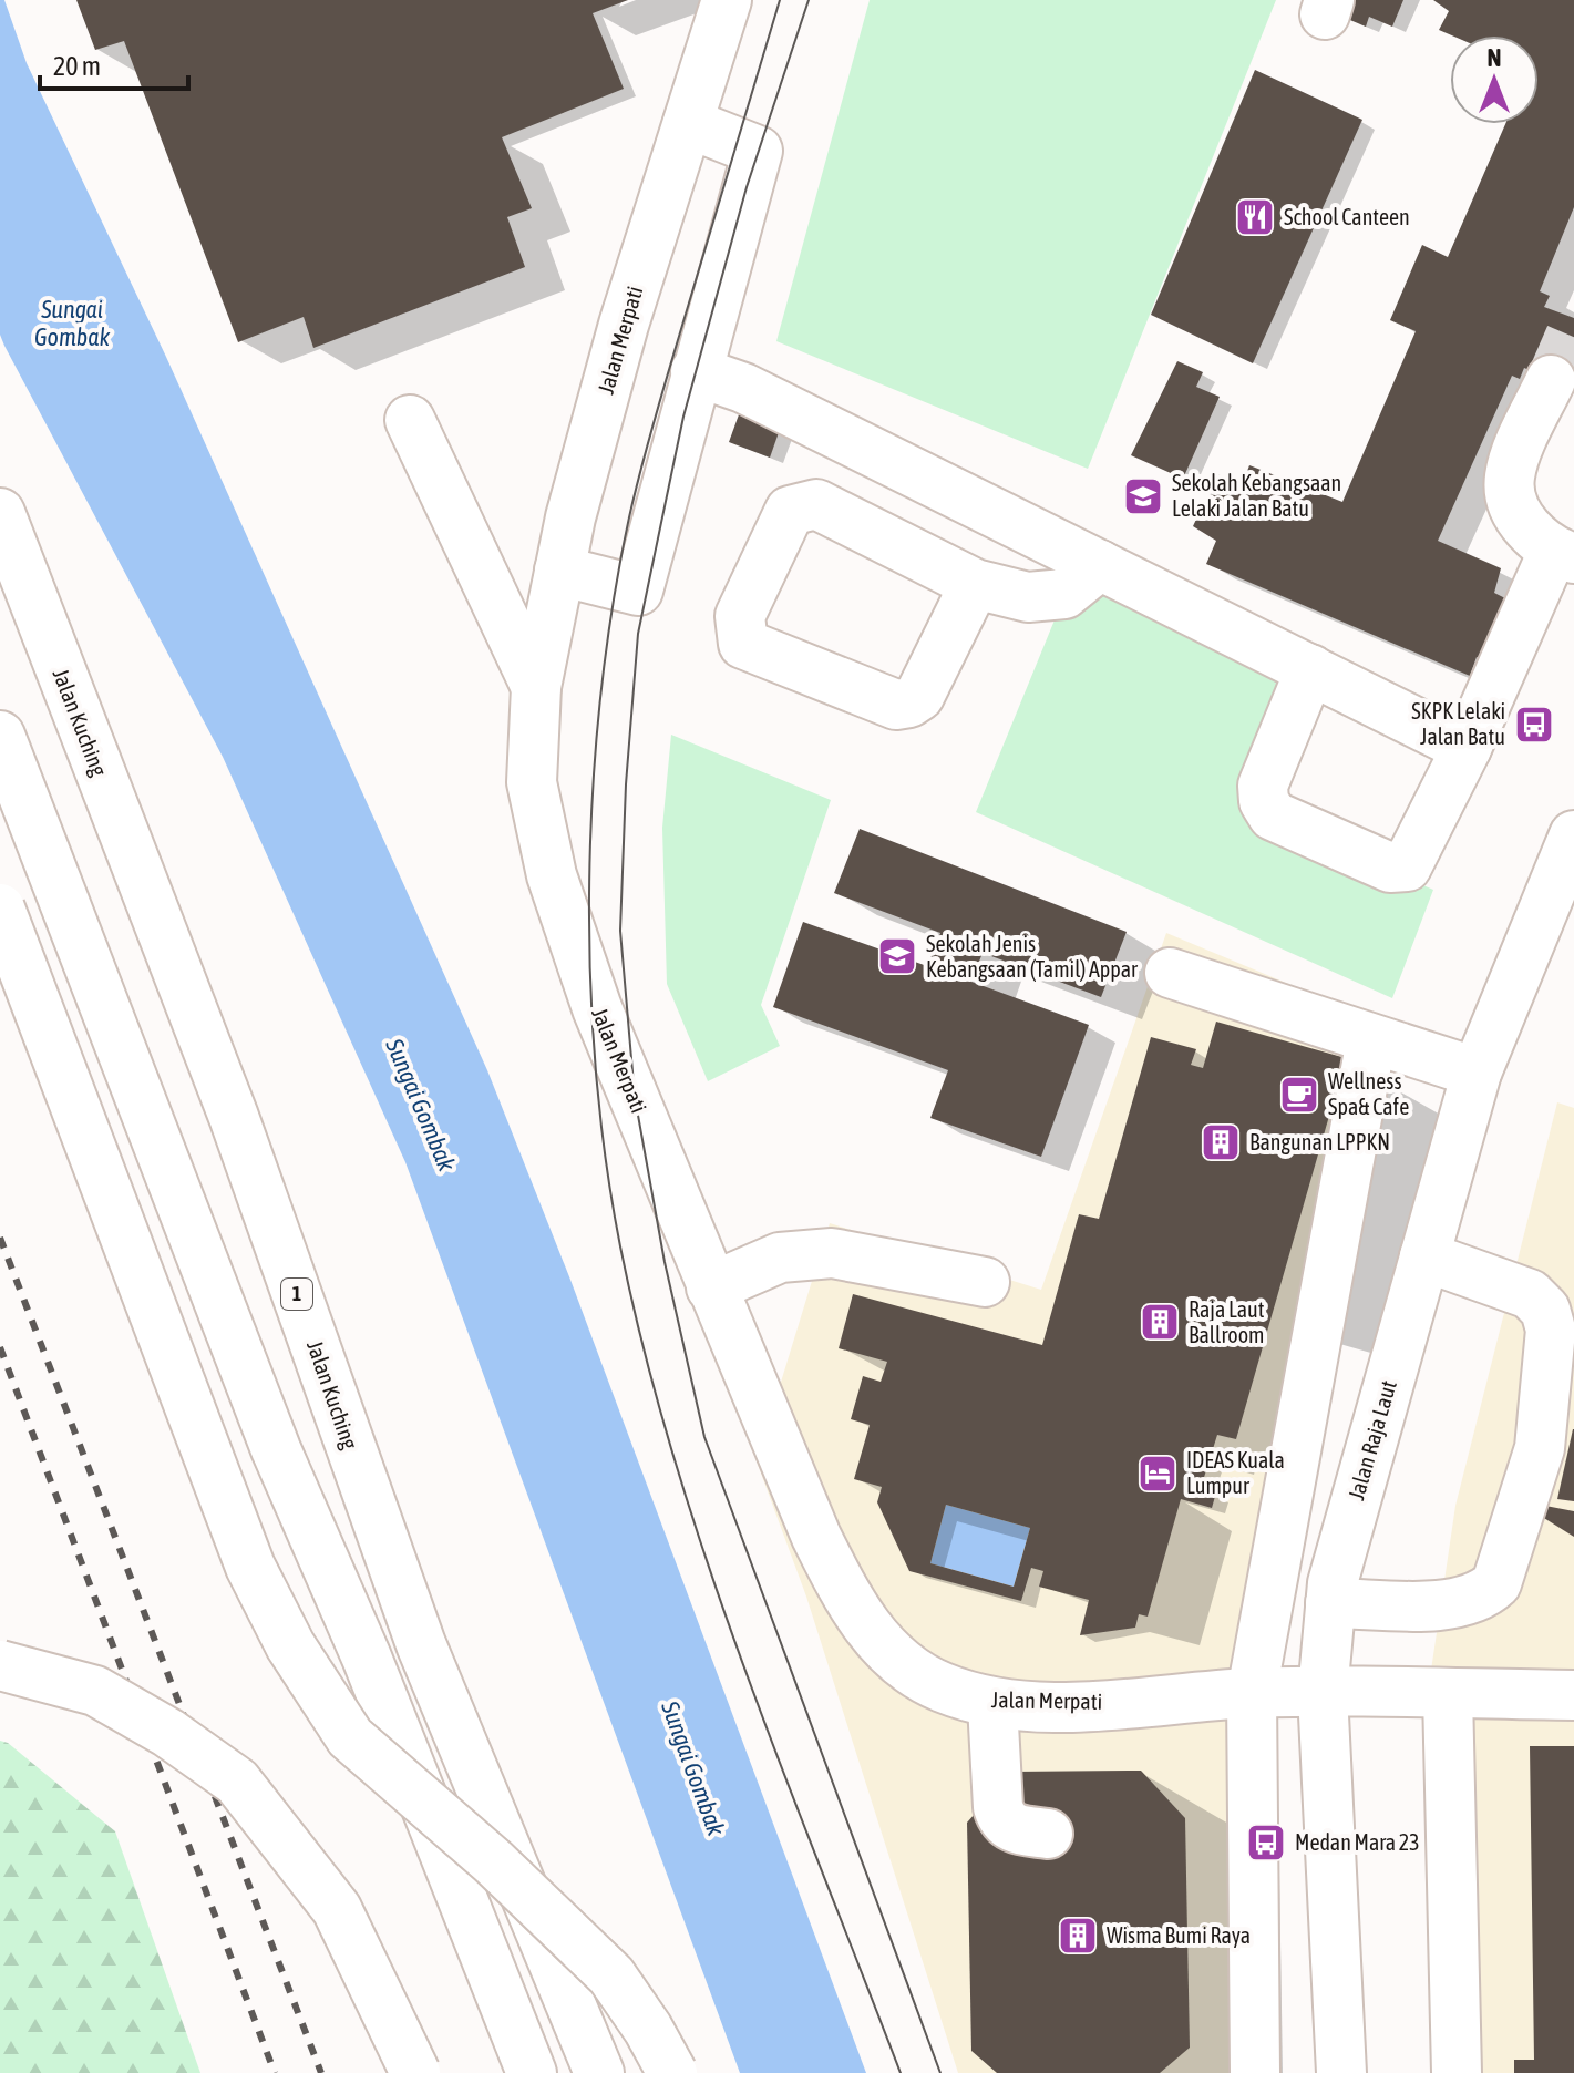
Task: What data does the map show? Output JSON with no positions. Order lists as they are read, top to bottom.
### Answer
{
  "streets": {
    "main road": [
      "Jalan Merpati",
      "Jalan Kuching",
      "1",
      "Jalan Raja Laut"
    ]
  },
  "crossings": [
    ["Jalan Merpati", "Jalan Raja Laut"]
  ],
  "water": ["Sungai Gombak"],
  "places": {
    "restaurant": ["School Canteen"],
    "school or university": ["Sekolah Kebangsaan Lelaki Jalan Batu", "Sekolah Jenis Kebangsaan (Tamil) Appar"],
    "bus stop": ["SKPK Lelaki Jalan Batu", "Medan Mara 23"],
    "cafe": ["Wellness Spa& Cafe"],
    "building": ["Bangunan LPPKN", "Raja Laut Ballroom", "Wisma Bumi Raya"],
    "hotel": ["IDEAS Kuala Lumpur"]
  },
  "scale_bar": "20 m",
  "north": "top"
}
